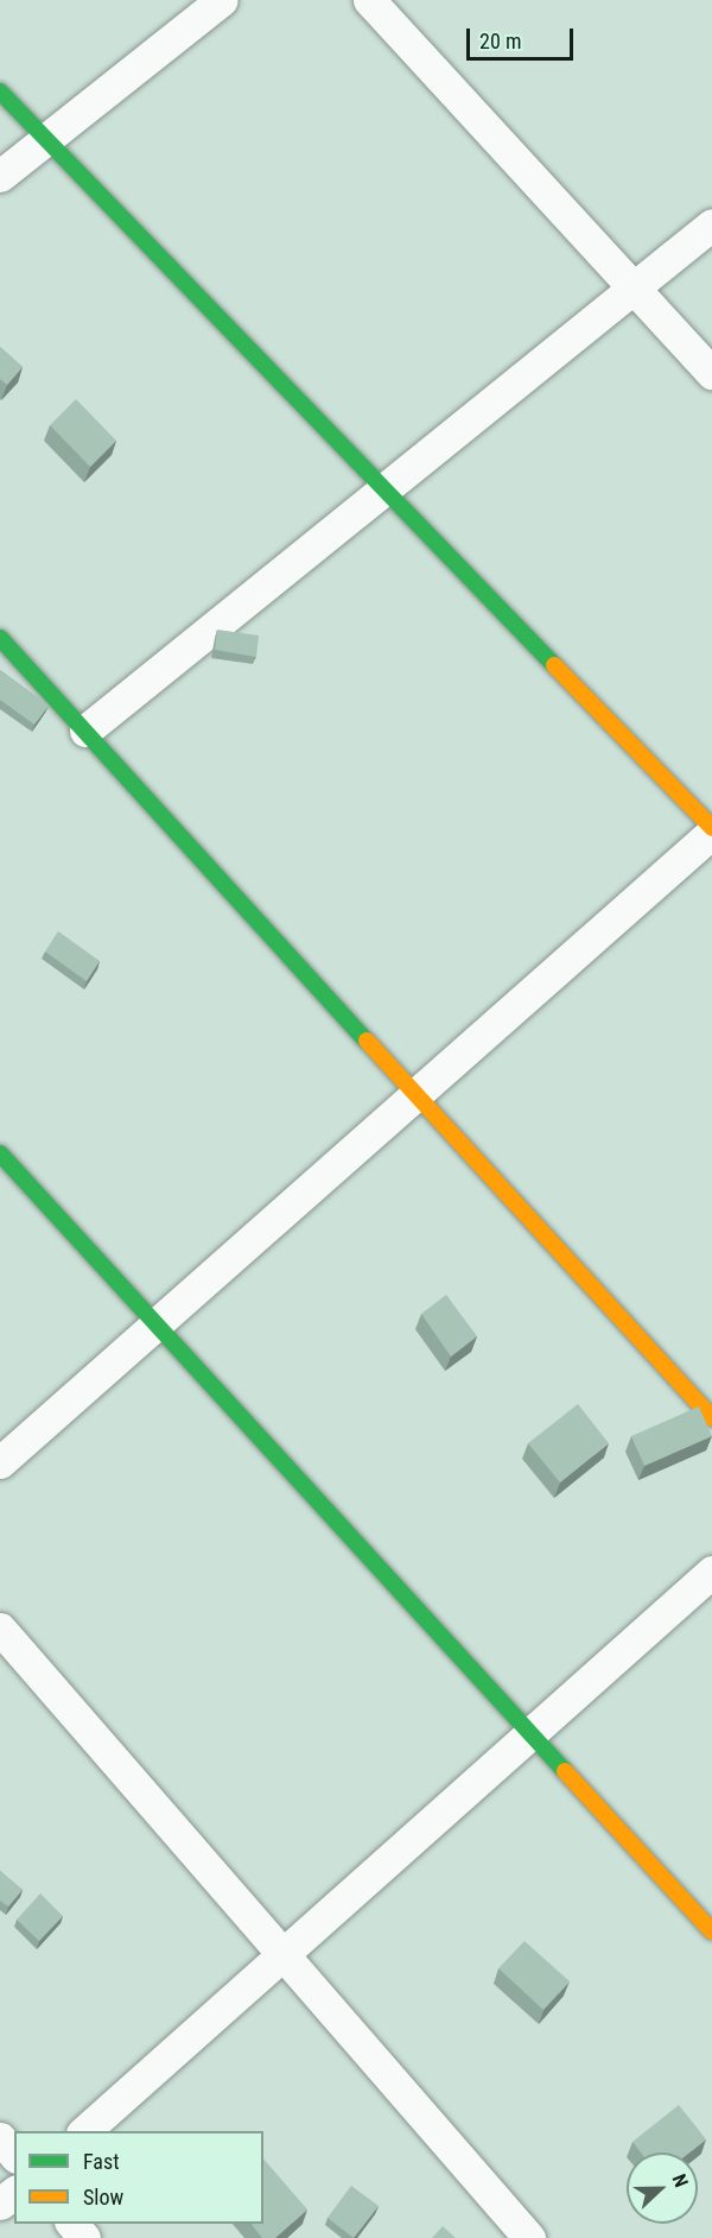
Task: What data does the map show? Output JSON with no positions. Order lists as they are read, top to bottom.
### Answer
{
  "legend": ["Fast", "Slow"],
  "scale_bar": "20 m",
  "north": "right"
}
